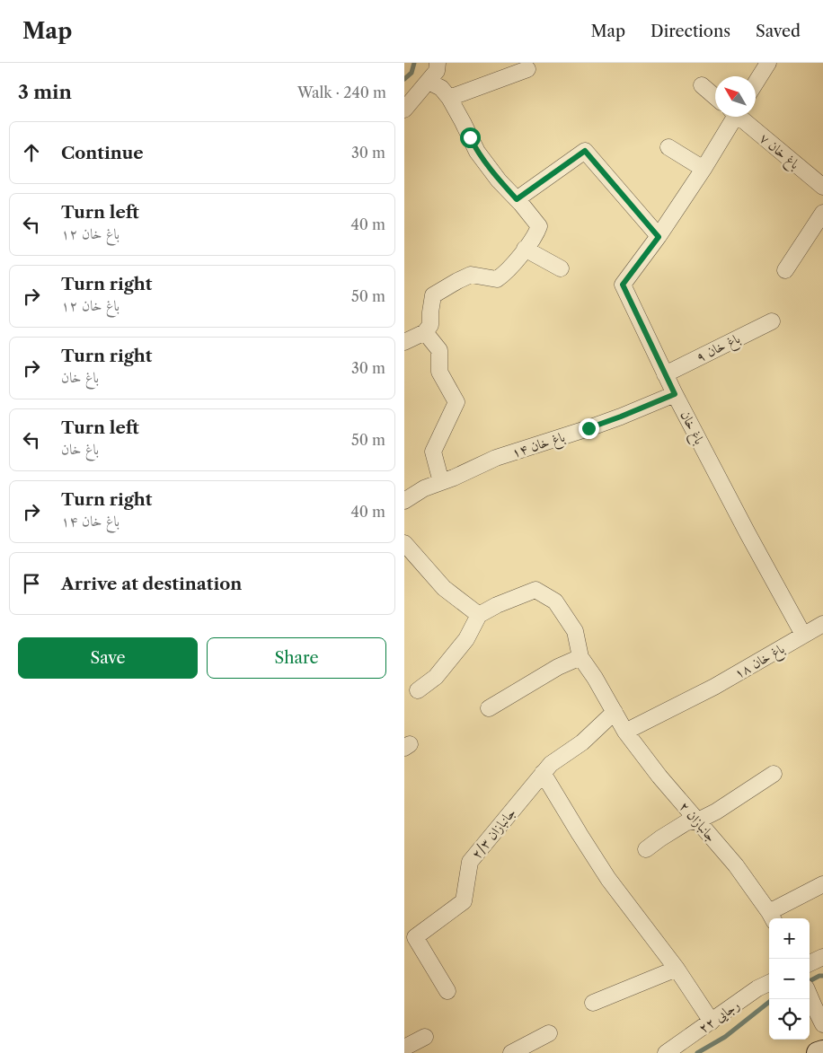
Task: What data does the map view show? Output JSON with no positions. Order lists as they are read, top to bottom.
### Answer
{
  "streets": {
    "street": [
      "باغ خان ۷",
      "باغ خان ۹",
      "باغ خان",
      "باغ خان ۱۴",
      "باغ خان ۱۸",
      "جانبازان ۲",
      "جانبازان ۲/۳",
      "رجایی ۲۲"
    ]
  },
  "crossings": [
    ["باغ خان ۹", "باغ خان"],
    ["باغ خان", "باغ خان ۱۴"],
    ["باغ خان", "باغ خان ۱۸"],
    ["باغ خان ۱۸", "جانبازان ۲"],
    ["جانبازان ۲", "جانبازان ۲/۳"]
  ],
  "north": "top left",
  "page": {
    "header": "Map",
    "nav": ["Map", "Directions", "Saved"],
    "heading": ["3 min", "Walk · 240 m"],
    "list": [
      ["Continue", "30 m"],
      ["Turn left", "باغ خان ۱۲", "40 m"],
      ["Turn right", "باغ خان ۱۲", "50 m"],
      ["Turn right", "باغ خان", "30 m"],
      ["Turn left", "باغ خان", "50 m"],
      ["Turn right", "باغ خان ۱۴", "40 m"],
      "Arrive at destination"
    ],
    "buttons": ["Save", "Share"],
    "map_buttons": ["+", "−"]
  }
}
